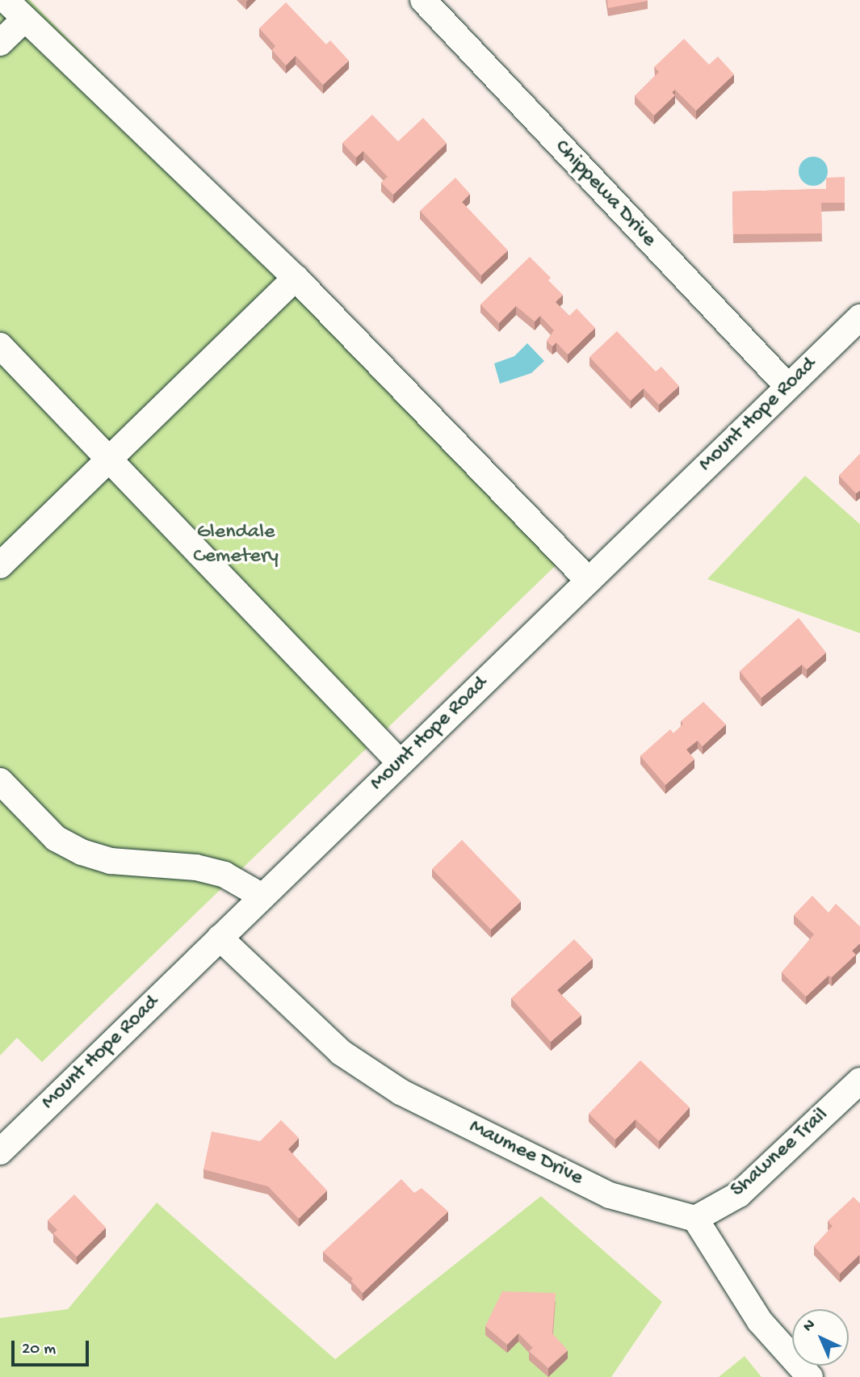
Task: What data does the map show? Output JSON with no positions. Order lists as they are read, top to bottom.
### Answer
{
  "streets": {
    "street": [
      "Chippewa Drive",
      "Mount Hope Road",
      "Maumee Drive",
      "Shawnee Trail"
    ]
  },
  "crossings": [
    ["Chippewa Drive", "Mount Hope Road"],
    ["Mount Hope Road", "Maumee Drive"],
    ["Maumee Drive", "Shawnee Trail"]
  ],
  "parks": ["Glendale Cemetery"],
  "scale_bar": "20 m",
  "north": "top left"
}
